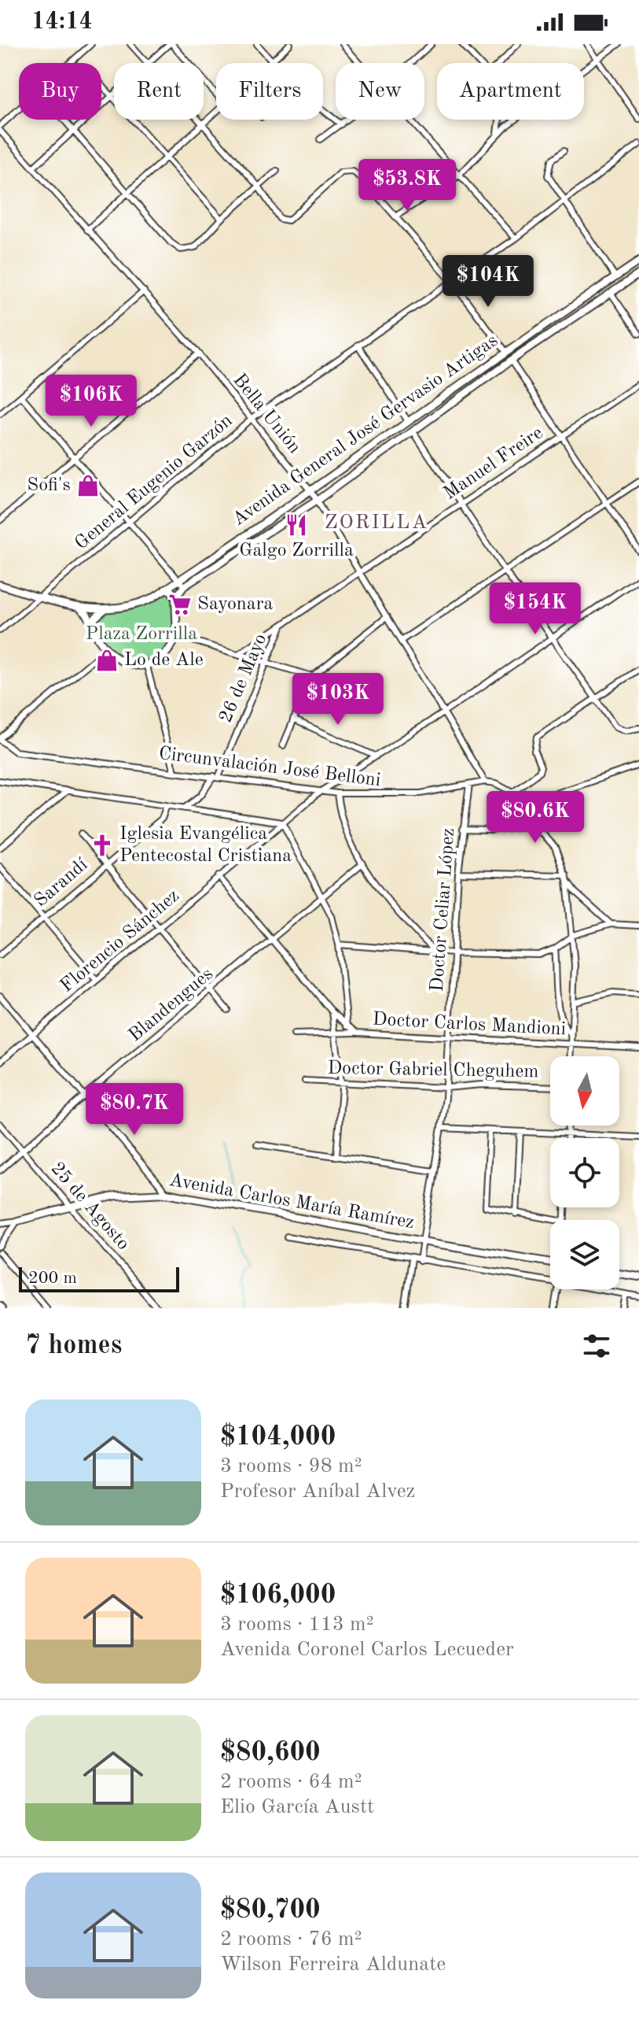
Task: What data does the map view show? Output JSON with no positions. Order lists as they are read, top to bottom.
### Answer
{
  "streets": {
    "main road": ["Avenida General José Gervasio Artigas", "Avenida Carlos María Ramírez"],
    "street": [
      "Bella Unión",
      "Manuel Freire",
      "General Eugenio Garzón",
      "26 de Mayo",
      "Circunvalación José Belloni",
      "Sarandí",
      "Doctor Celiar López",
      "Florencio Sánchez",
      "Blandengues",
      "Doctor Carlos Mandioni",
      "Doctor Gabriel Cheguhem",
      "25 de Agosto"
    ]
  },
  "crossings": [
    ["Bella Unión", "Avenida General José Gervasio Artigas"],
    ["Bella Unión", "Manuel Freire"],
    ["Bella Unión", "General Eugenio Garzón"],
    ["Bella Unión", "Circunvalación José Belloni"],
    ["Bella Unión", "Florencio Sánchez"],
    ["Avenida General José Gervasio Artigas", "General Eugenio Garzón"],
    ["Manuel Freire", "26 de Mayo"],
    ["26 de Mayo", "Circunvalación José Belloni"],
    ["Circunvalación José Belloni", "Doctor Celiar López"],
    ["Circunvalación José Belloni", "Florencio Sánchez"],
    ["Doctor Celiar López", "Doctor Carlos Mandioni"],
    ["Doctor Celiar López", "Doctor Gabriel Cheguhem"],
    ["Doctor Celiar López", "Avenida Carlos María Ramírez"],
    ["Florencio Sánchez", "Doctor Carlos Mandioni"],
    ["Blandengues", "Doctor Carlos Mandioni"],
    ["Blandengues", "25 de Agosto"],
    ["Avenida Carlos María Ramírez", "25 de Agosto"]
  ],
  "districts": ["ZORILLA"],
  "parks": ["Plaza Zorrilla"],
  "places": {
    "shop": ["Sofi's", "Lo de Ale"],
    "restaurant": ["Galgo Zorrilla"],
    "supermarket": ["Sayonara"],
    "church": ["Iglesia Evangélica Pentecostal Cristiana"]
  },
  "scale_bar": "200 m",
  "north": "bottom",
  "page": {
    "status": "14:14",
    "chip": [
      "Buy",
      "Rent",
      "Filters",
      "New",
      "Apartment"
    ],
    "price": [
      "$53.8K",
      "$104K",
      "$106K",
      "$154K",
      "$103K",
      "$80.6K",
      "$80.7K"
    ],
    "scale": "200 m",
    "heading": "7 homes",
    "list": [
      {
        "name": "$104,000",
        "note": "3 rooms · 98 m² · Profesor Aníbal Alvez"
      },
      {
        "name": "$106,000",
        "note": "3 rooms · 113 m² · Avenida Coronel Carlos Lecueder"
      },
      {
        "name": "$80,600",
        "note": "2 rooms · 64 m² · Elio García Austt"
      },
      {
        "name": "$80,700",
        "note": "2 rooms · 76 m² · Wilson Ferreira Aldunate"
      }
    ]
  }
}
